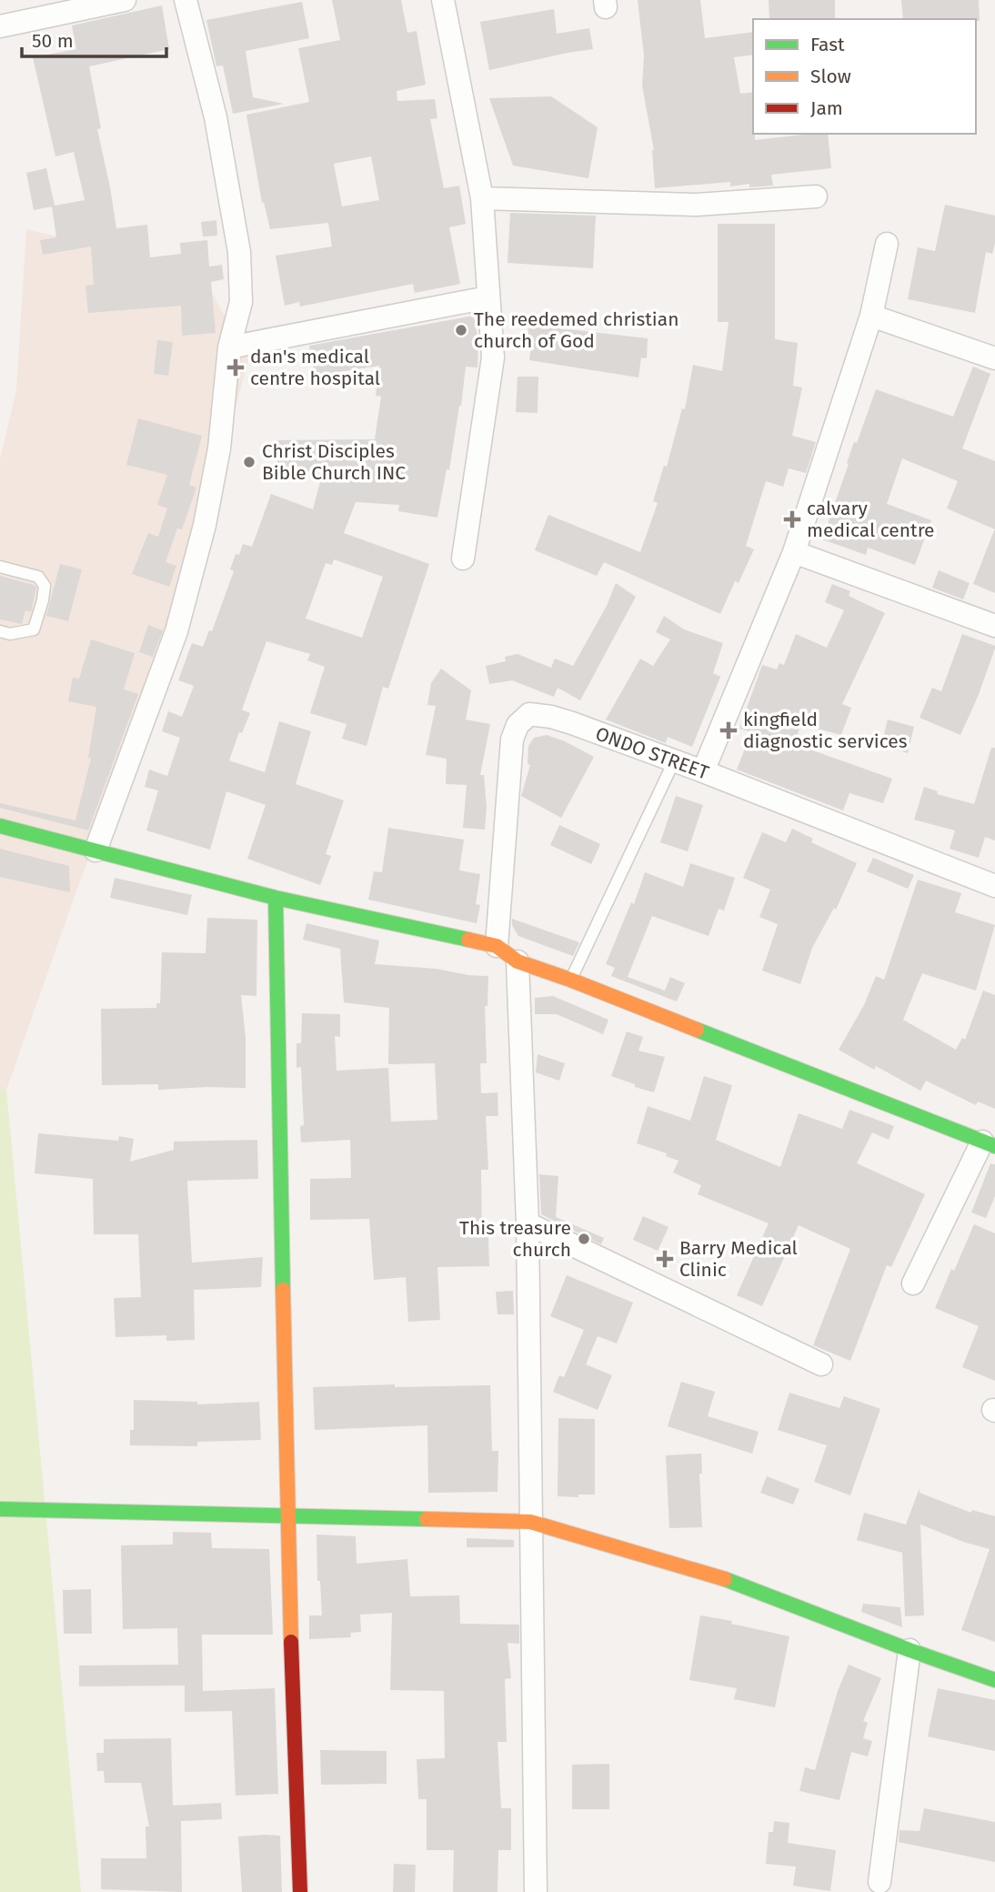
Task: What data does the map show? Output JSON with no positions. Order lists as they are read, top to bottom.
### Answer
{
  "streets": {
    "street": ["ONDO STREET"]
  },
  "places": {
    "other": ["The reedemed christian church of God", "Christ Disciples Bible Church INC", "This treasure church"],
    "health": [
      "dan's medical centre hospital",
      "calvary medical centre",
      "kingfield diagnostic services",
      "Barry Medical Clinic"
    ]
  },
  "legend": ["Fast", "Slow", "Jam"],
  "scale_bar": "50 m"
}
